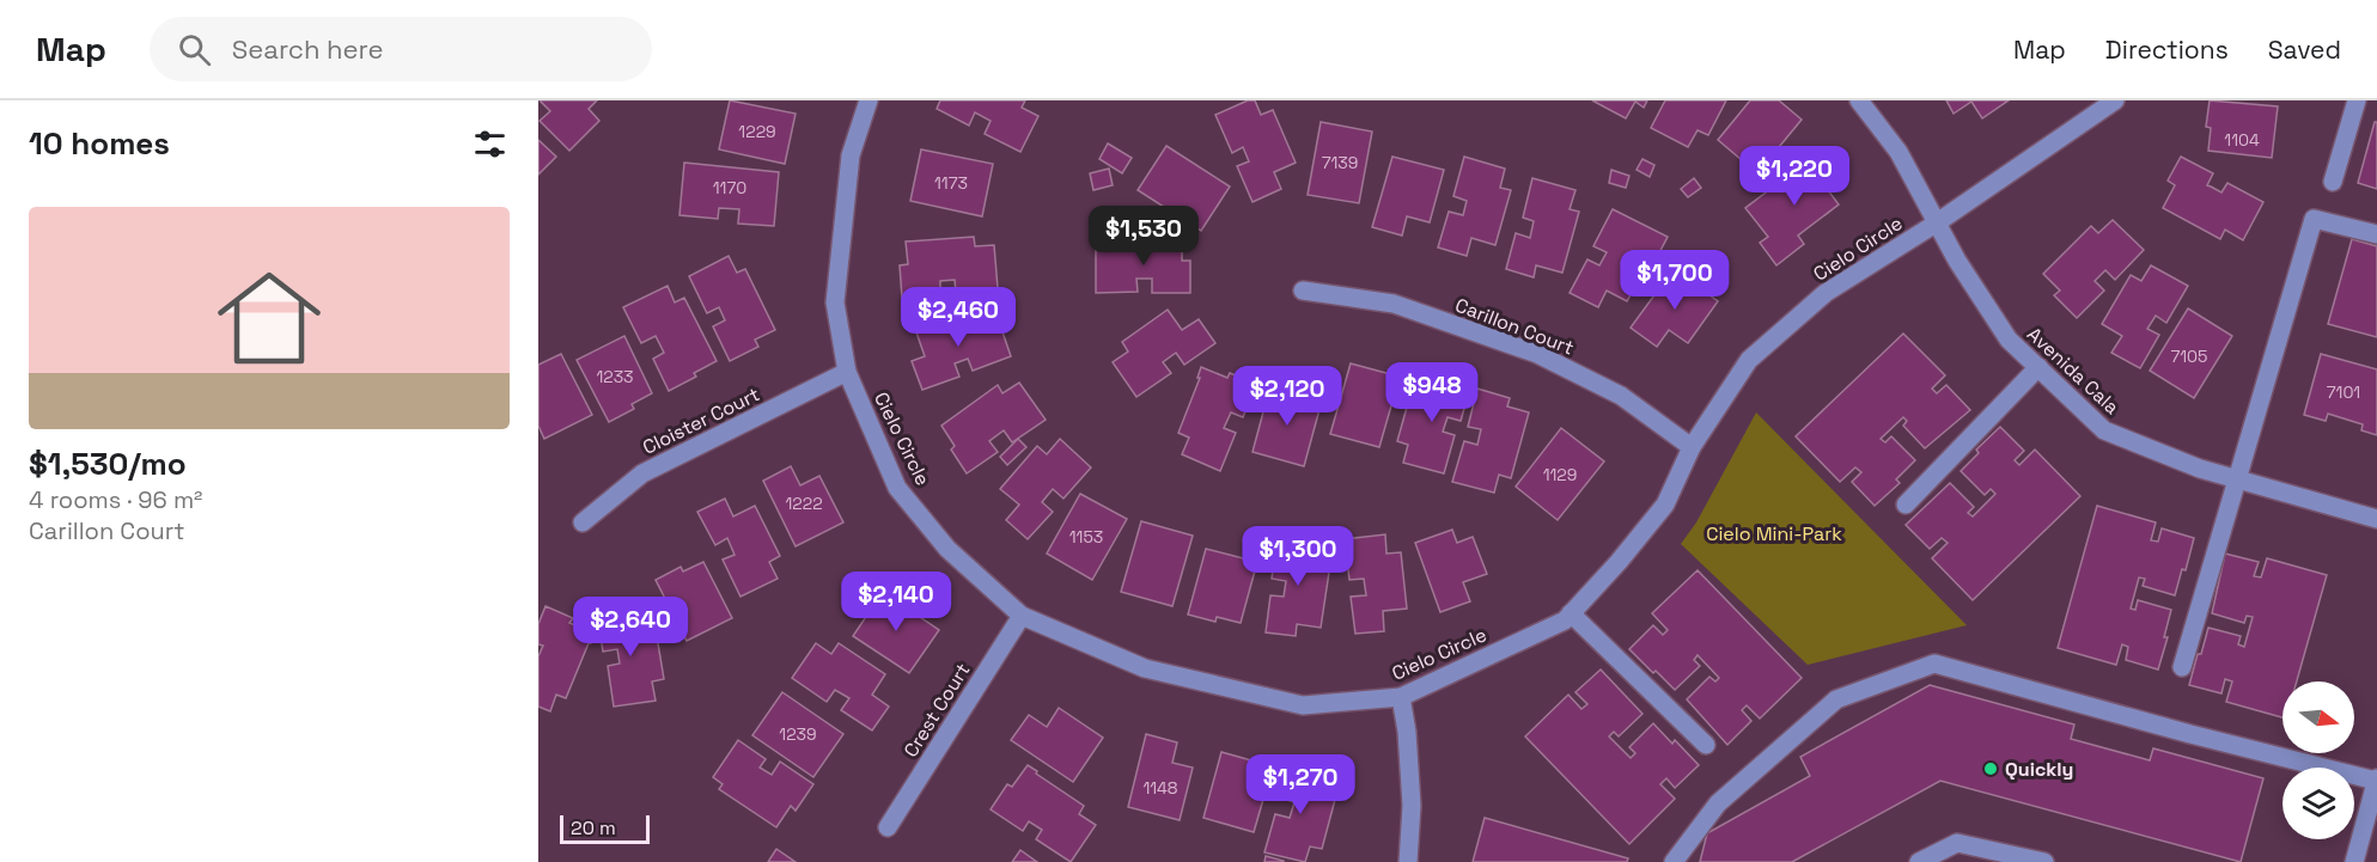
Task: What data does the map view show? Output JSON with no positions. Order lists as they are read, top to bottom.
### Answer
{
  "streets": {
    "street": [
      "Cielo Circle",
      "Carillon Court",
      "Avenida Cala",
      "Cloister Court",
      "Crest Court"
    ]
  },
  "crossings": [
    ["Cielo Circle", "Carillon Court"],
    ["Cielo Circle", "Avenida Cala"],
    ["Cielo Circle", "Cloister Court"],
    ["Cielo Circle", "Crest Court"]
  ],
  "parks": ["Cielo Mini-Park"],
  "places": ["Quickly"],
  "house_numbers": [
    "1229",
    "1104",
    "7139",
    "1173",
    "1170",
    "7105",
    "1233",
    "7101",
    "1129",
    "1222",
    "1153",
    "1239",
    "1148"
  ],
  "scale_bar": "20 m",
  "north": "right",
  "page": {
    "header": "Map",
    "search": "Search here",
    "nav": ["Map", "Directions", "Saved"],
    "heading": "10 homes",
    "price": [
      "$1,220",
      "$1,530",
      "$1,700",
      "$2,460",
      "$948",
      "$2,120",
      "$1,300",
      "$2,140",
      "$2,640",
      "$1,270"
    ],
    "list": [
      {
        "name": "$1,530/mo",
        "note": "4 rooms · 96 m² · Carillon Court"
      }
    ],
    "scale": "20 m"
  }
}
